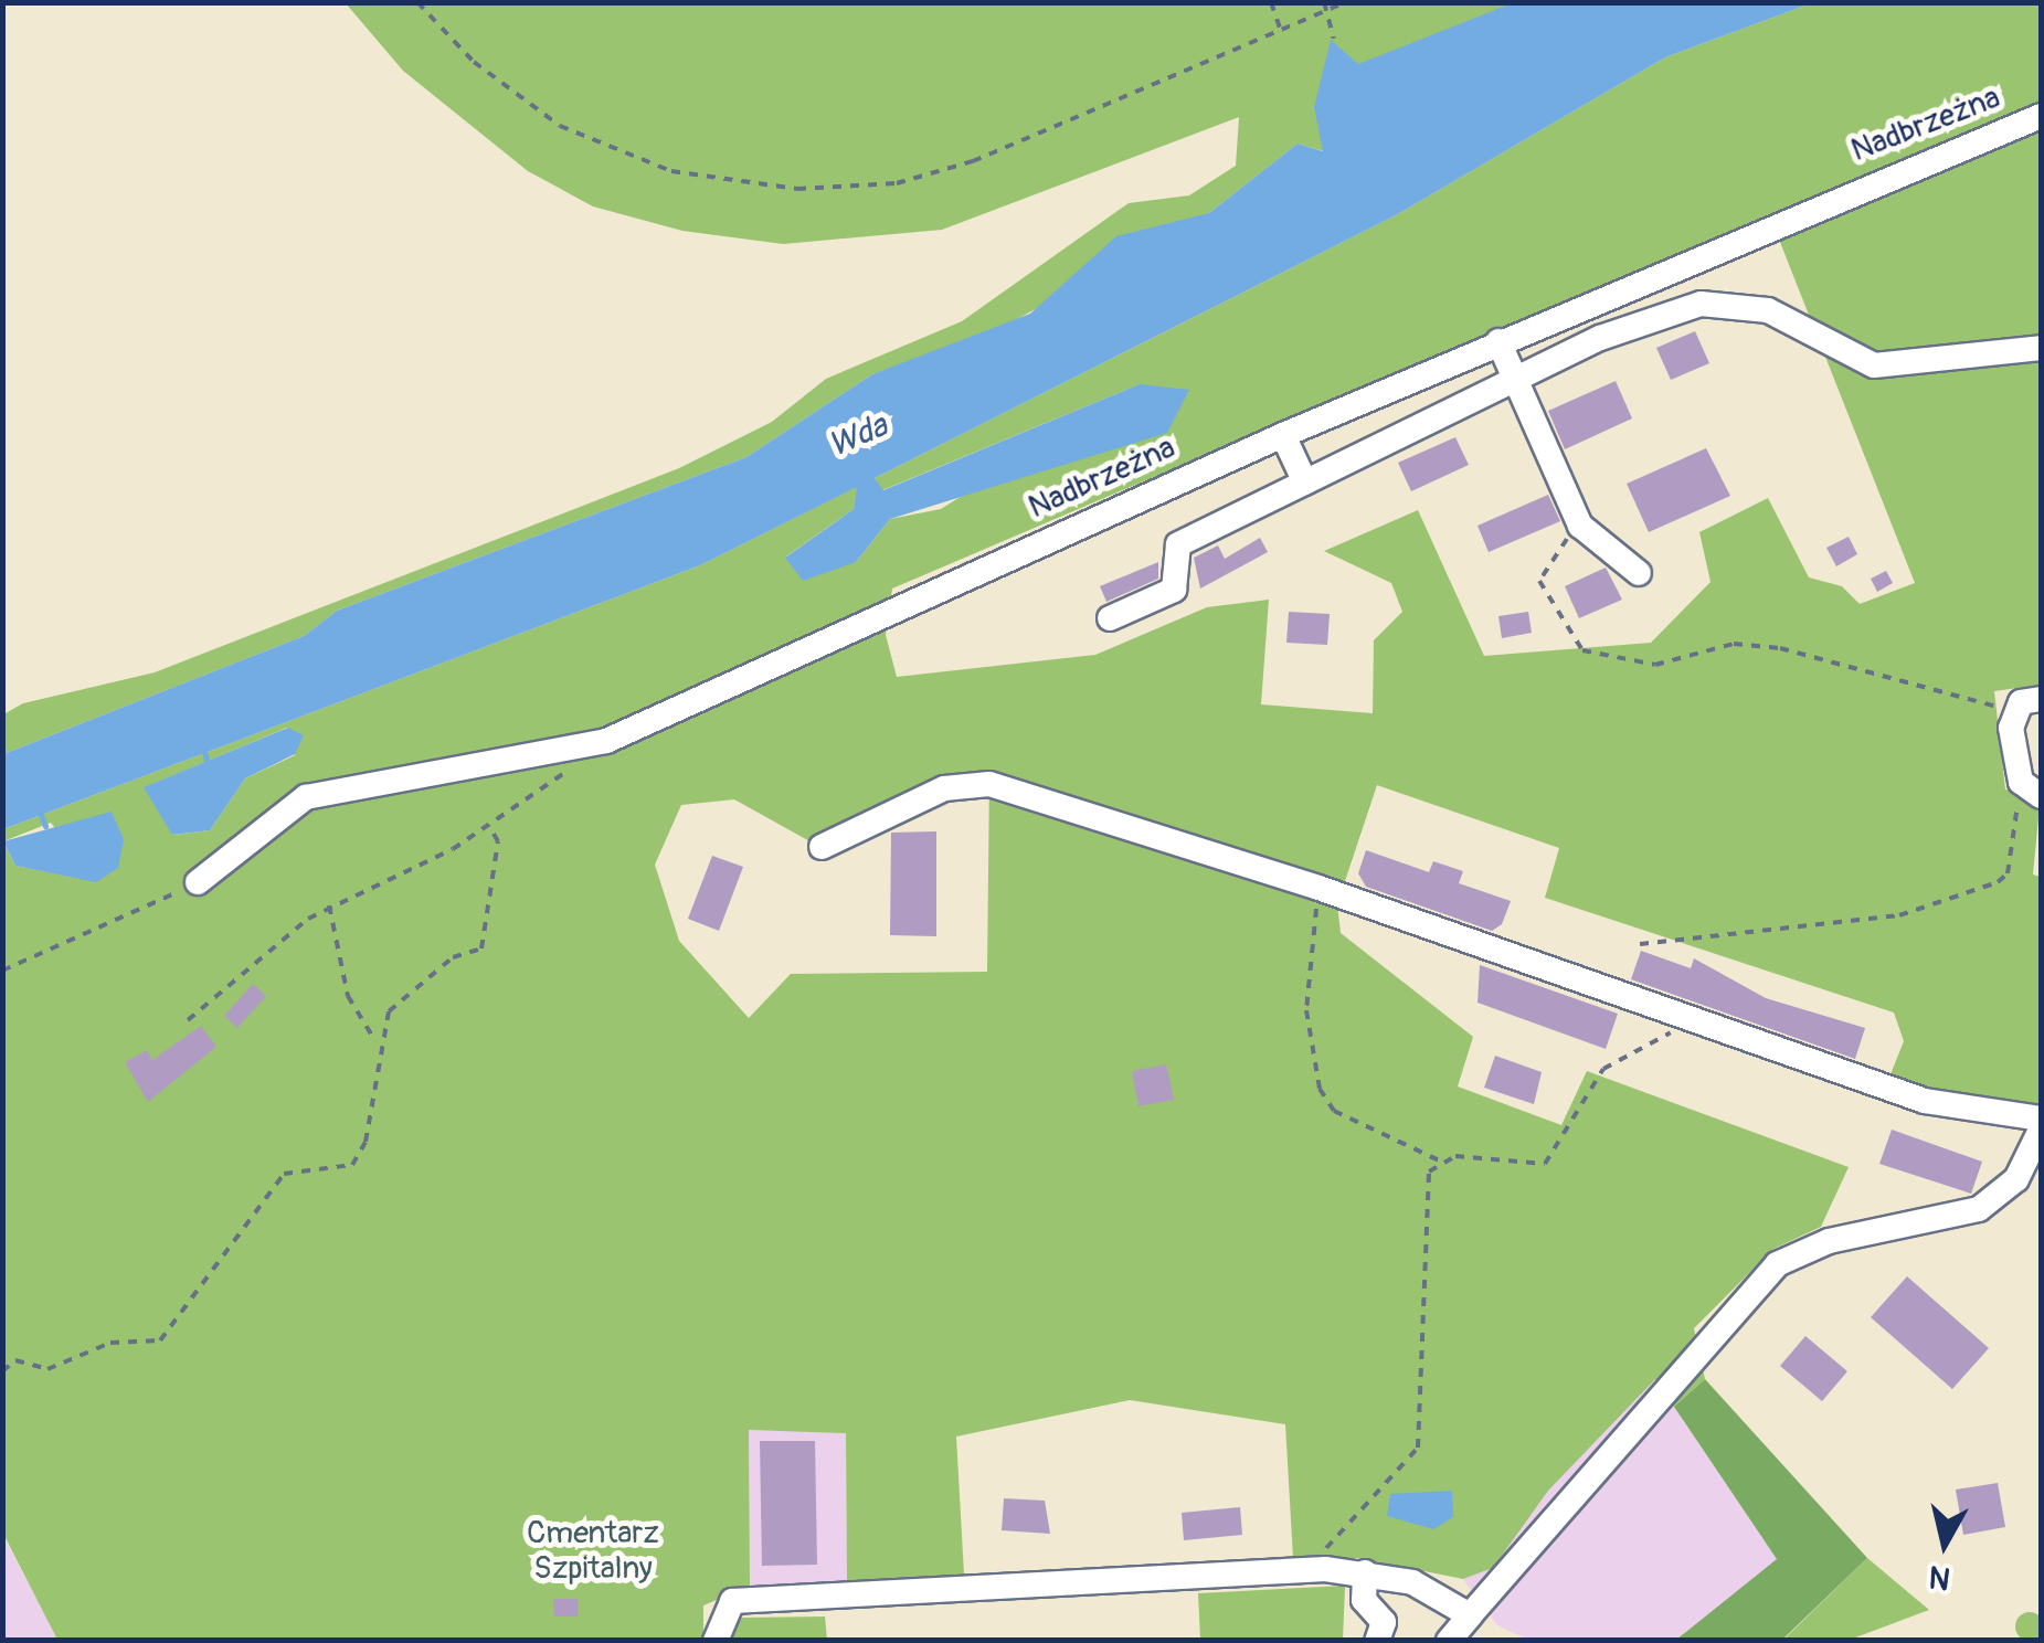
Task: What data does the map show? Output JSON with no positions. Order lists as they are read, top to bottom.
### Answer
{
  "streets": {
    "street": ["Nadbrzeżna"]
  },
  "water": ["Wda"],
  "parks": ["Cmentarz Szpitalny"],
  "north": "bottom"
}
